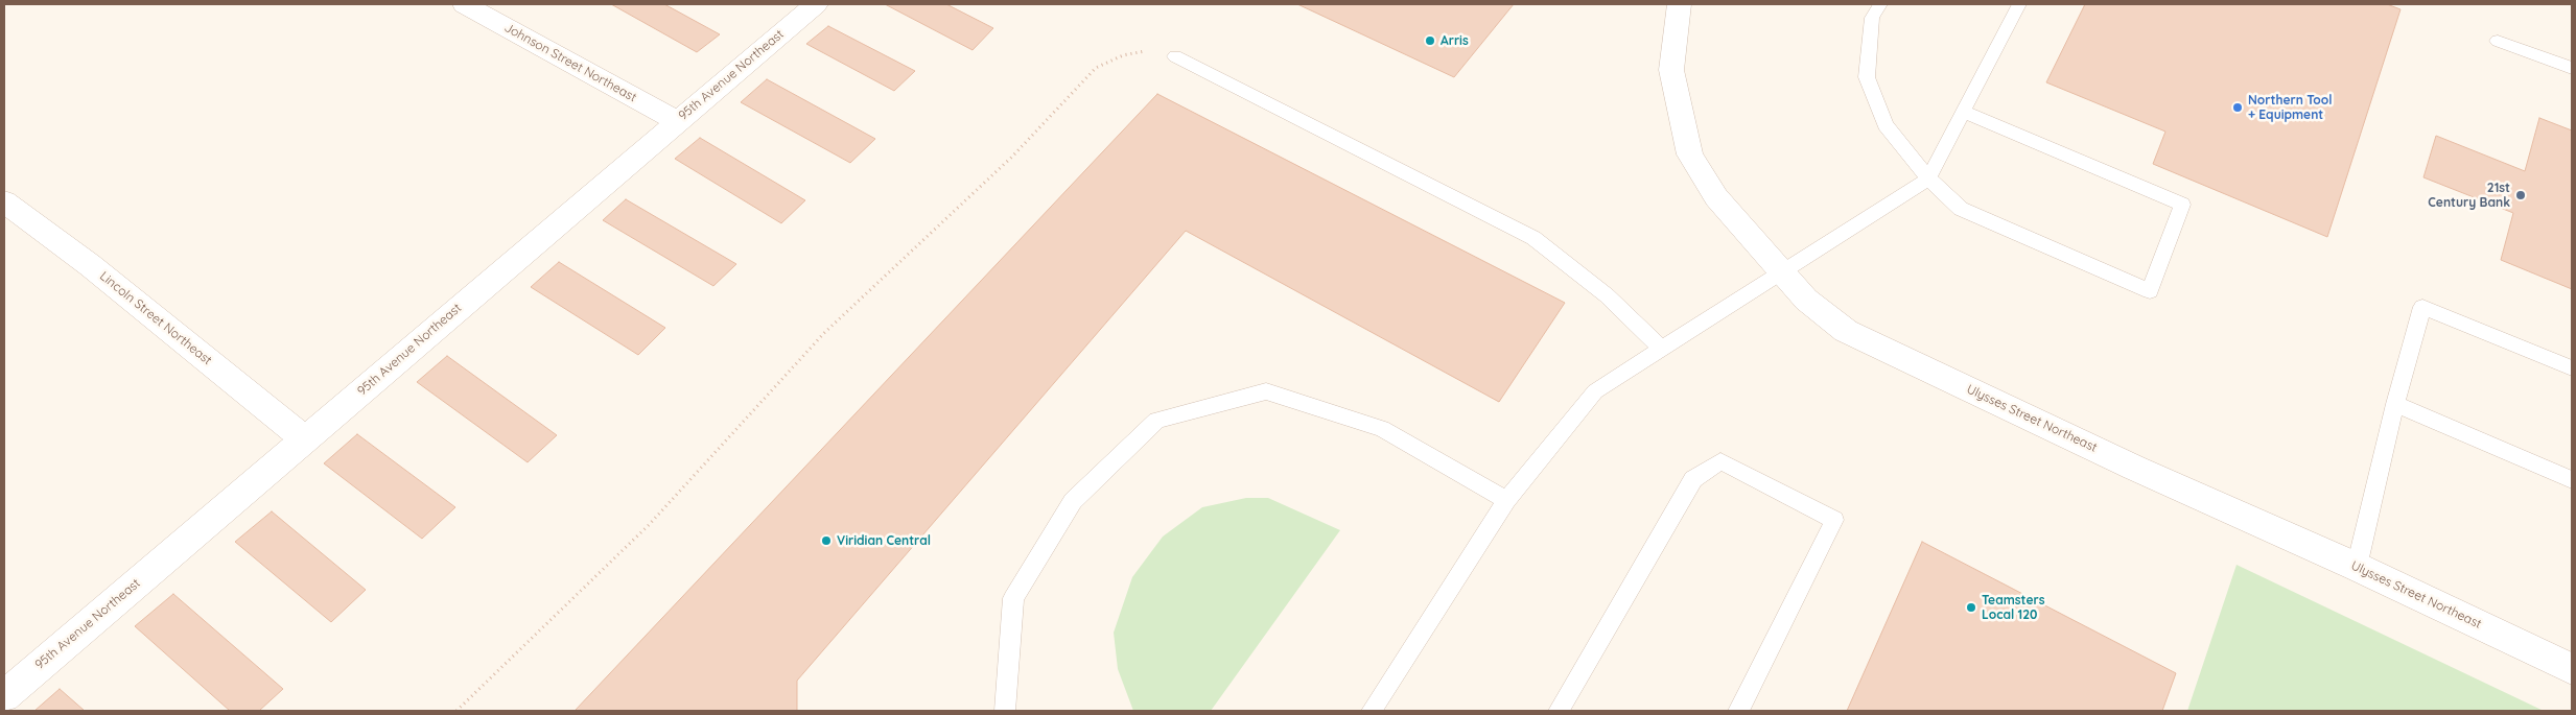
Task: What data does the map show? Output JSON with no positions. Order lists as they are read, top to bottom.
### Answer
{
  "streets": {
    "street": [
      "Johnson Street Northeast",
      "95th Avenue Northeast",
      "Lincoln Street Northeast",
      "Ulysses Street Northeast"
    ]
  },
  "crossings": [
    ["Johnson Street Northeast", "95th Avenue Northeast"],
    ["95th Avenue Northeast", "Lincoln Street Northeast"]
  ],
  "places": [
    "Arris",
    "Northern Tool + Equipment",
    "21st Century Bank",
    "Viridian Central",
    "Teamsters Local 120"
  ]
}
